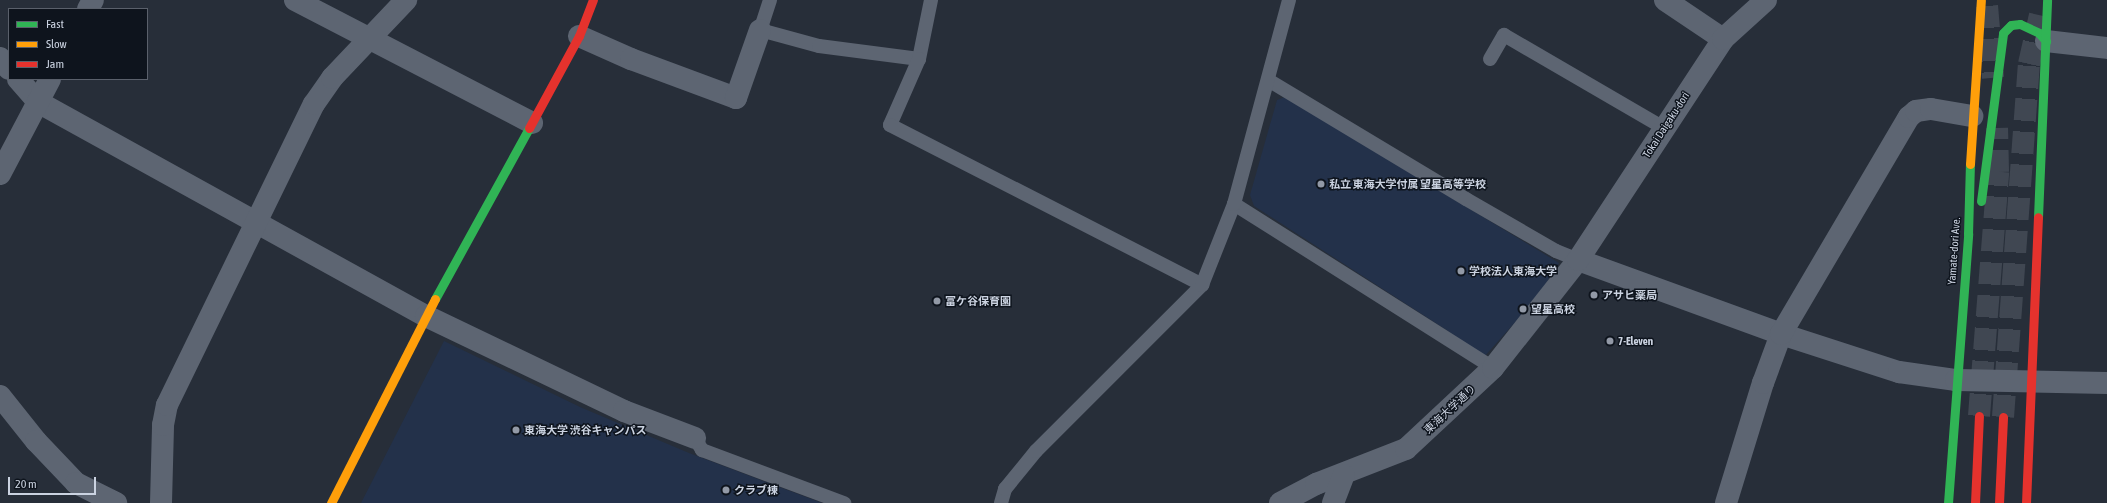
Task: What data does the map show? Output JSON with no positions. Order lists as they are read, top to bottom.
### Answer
{
  "streets": {
    "main road": ["Yamate-dori Ave."],
    "street": ["Tokai Daigaku-dori", "東海大学通り"]
  },
  "crossings": [
    ["Tokai Daigaku-dori", "東海大学通り"]
  ],
  "places": [
    "私立 東海大学付属 望星高等学校",
    "学校法人東海大学",
    "アサヒ薬局",
    "富ケ谷保育園",
    "望星高校",
    "7-Eleven",
    "東海大学 渋谷キャンパス",
    "クラブ棟"
  ],
  "legend": ["Fast", "Slow", "Jam"],
  "scale_bar": "20 m"
}
